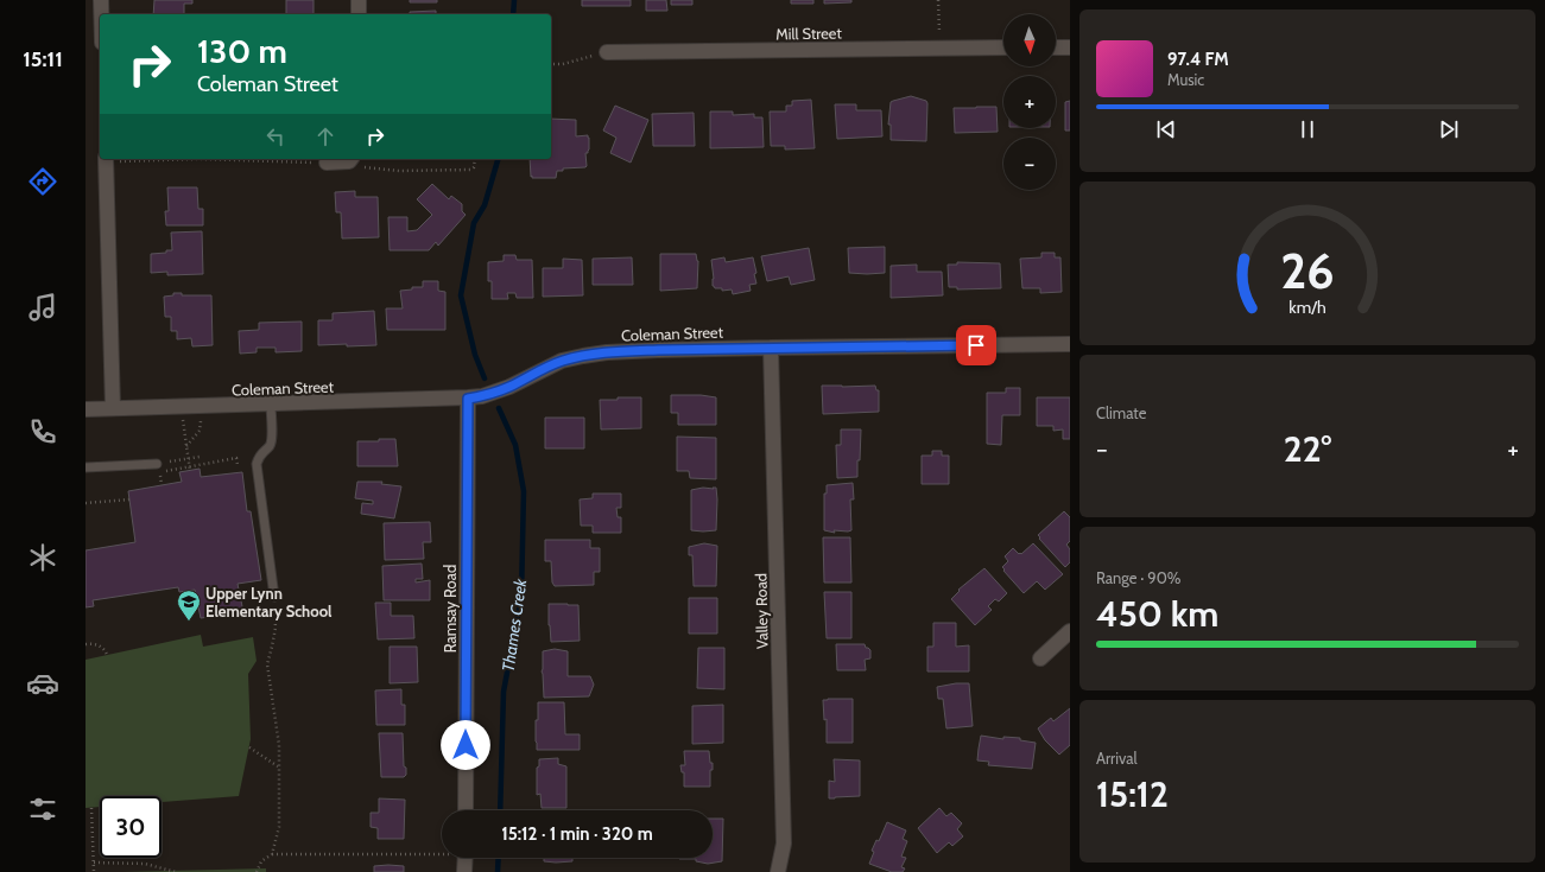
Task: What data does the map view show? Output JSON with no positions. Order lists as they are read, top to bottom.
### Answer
{
  "streets": {
    "street": [
      "Mill Street",
      "Coleman Street",
      "Ramsay Road",
      "Valley Road"
    ]
  },
  "crossings": [
    ["Coleman Street", "Ramsay Road"],
    ["Coleman Street", "Valley Road"]
  ],
  "water": ["Thames Creek"],
  "places": {
    "school or university": ["Upper Lynn Elementary School"]
  },
  "north": "bottom",
  "page": {
    "tabs": "15:11",
    "map_buttons": ["+", "−"],
    "turn": ["130 m", "Coleman Street"],
    "song": ["97.4 FM", "Music"],
    "tile": [
      "Climate",
      ["Range · 90%", "450 km"],
      ["Arrival", "15:12"]
    ],
    "heat": ["−", "22°", "+"],
    "limit": "30",
    "trip": "15:12 · 1 min · 320 m",
    "gauge": ["26", "km/h"]
  }
}
